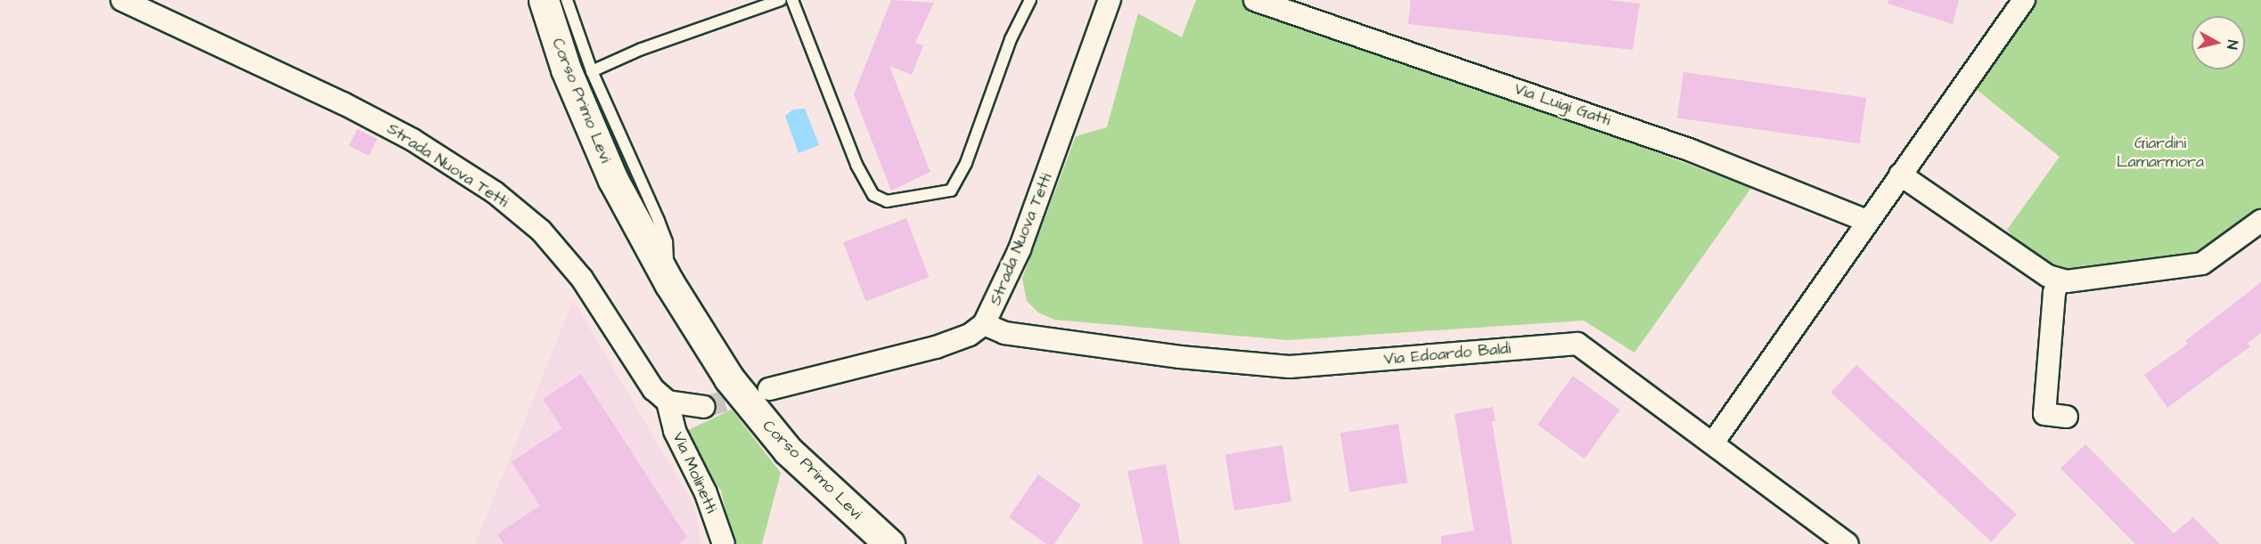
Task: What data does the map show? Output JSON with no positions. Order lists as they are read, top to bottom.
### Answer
{
  "streets": {
    "main road": ["Corso Primo Levi"],
    "street": [
      "Via Luigi Gatti",
      "Strada Nuova Tetti",
      "Via Edoardo Baldi",
      "Via Molinetti"
    ]
  },
  "crossings": [
    ["Strada Nuova Tetti", "Via Edoardo Baldi"],
    ["Strada Nuova Tetti", "Via Molinetti"]
  ],
  "parks": ["Giardini Lamarmora"],
  "north": "right"
}
